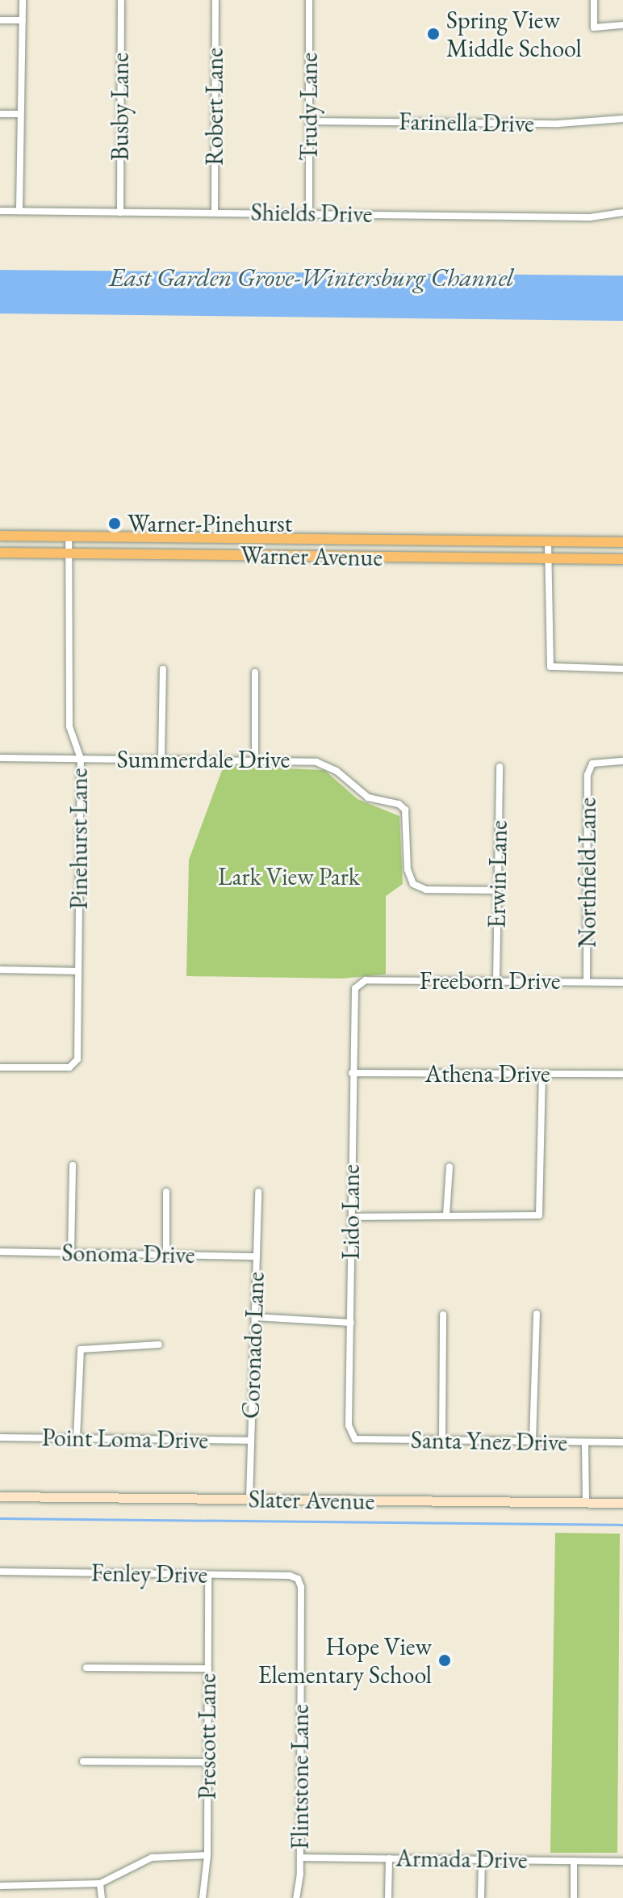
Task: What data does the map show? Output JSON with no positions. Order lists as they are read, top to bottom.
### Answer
{
  "streets": {
    "main road": ["Warner Avenue"],
    "street": [
      "Busby Lane",
      "Robert Lane",
      "Trudy Lane",
      "Farinella Drive",
      "Shields Drive",
      "Summerdale Drive",
      "Pinehurst Lane",
      "Northfield Lane",
      "Erwin Lane",
      "Freeborn Drive",
      "Athena Drive",
      "Lido Lane",
      "Sonoma Drive",
      "Coronado Lane",
      "Point Loma Drive",
      "Santa Ynez Drive",
      "Slater Avenue",
      "Fenley Drive",
      "Prescott Lane",
      "Flintstone Lane",
      "Armada Drive"
    ]
  },
  "crossings": [
    ["Busby Lane", "Shields Drive"],
    ["Robert Lane", "Shields Drive"],
    ["Trudy Lane", "Farinella Drive"],
    ["Trudy Lane", "Shields Drive"],
    ["Warner Avenue", "Pinehurst Lane"],
    ["Summerdale Drive", "Pinehurst Lane"],
    ["Summerdale Drive", "Erwin Lane"],
    ["Northfield Lane", "Freeborn Drive"],
    ["Erwin Lane", "Freeborn Drive"],
    ["Freeborn Drive", "Lido Lane"],
    ["Athena Drive", "Lido Lane"],
    ["Lido Lane", "Santa Ynez Drive"],
    ["Sonoma Drive", "Coronado Lane"],
    ["Coronado Lane", "Point Loma Drive"],
    ["Coronado Lane", "Slater Avenue"],
    ["Fenley Drive", "Prescott Lane"],
    ["Fenley Drive", "Flintstone Lane"],
    ["Flintstone Lane", "Armada Drive"]
  ],
  "water": ["East Garden Grove-Wintersburg Channel"],
  "parks": ["Lark View Park"],
  "places": ["Spring View Middle School", "Warner-Pinehurst", "Hope View Elementary School"]
}
